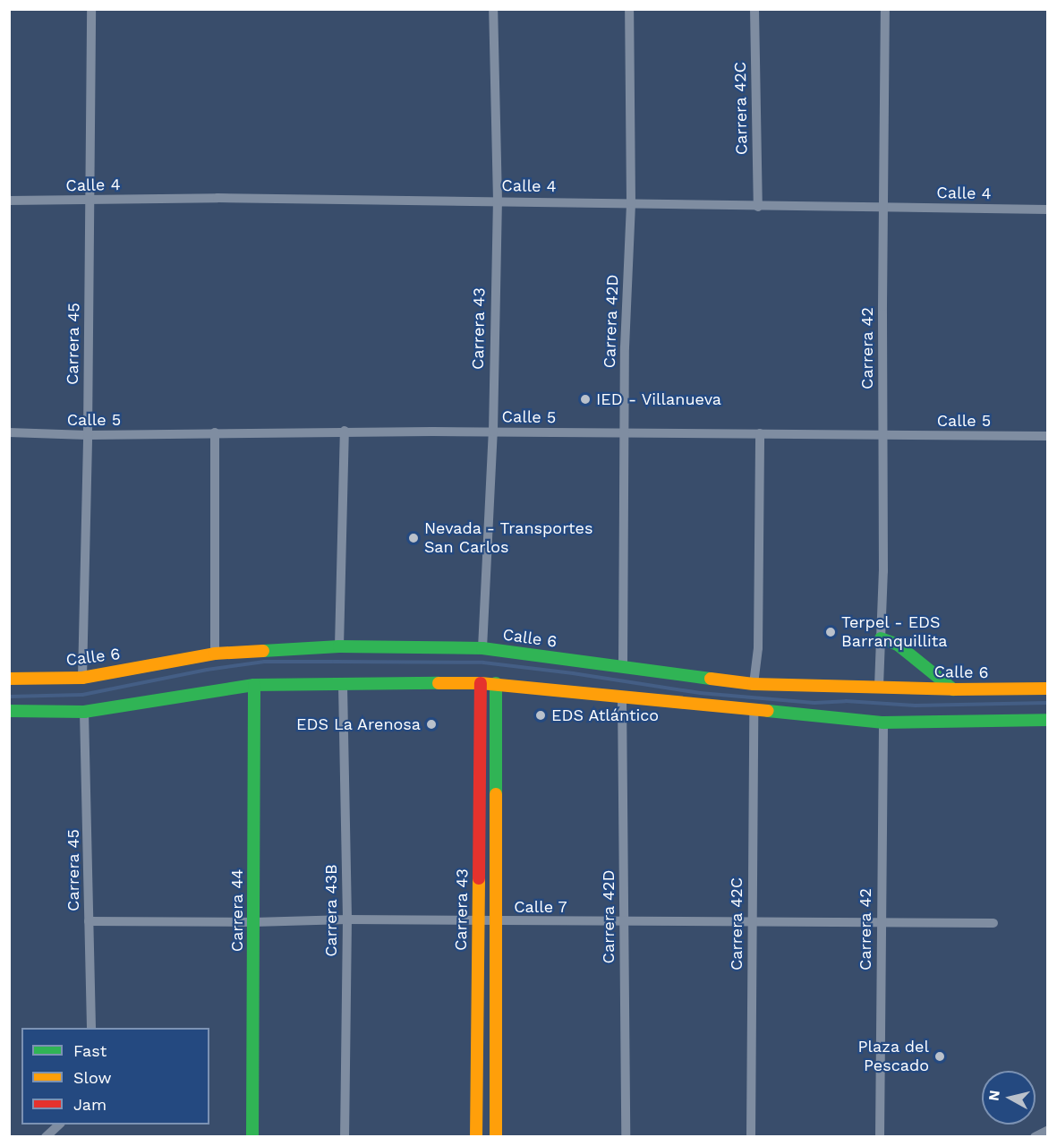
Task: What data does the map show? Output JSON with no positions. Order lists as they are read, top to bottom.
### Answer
{
  "streets": {
    "main road": ["Carrera 43", "Calle 6", "Carrera 44"],
    "street": [
      "Carrera 42C",
      "Calle 4",
      "Carrera 42D",
      "Carrera 45",
      "Carrera 42",
      "Calle 5",
      "Calle 7",
      "Carrera 43B"
    ]
  },
  "crossings": [
    ["Carrera 42C", "Calle 4"],
    ["Carrera 42C", "Calle 7"],
    ["Calle 4", "Carrera 42D"],
    ["Calle 4", "Carrera 43"],
    ["Calle 4", "Carrera 45"],
    ["Calle 4", "Carrera 42"],
    ["Carrera 42D", "Calle 5"],
    ["Carrera 42D", "Calle 6"],
    ["Carrera 42D", "Calle 7"],
    ["Carrera 43", "Calle 5"],
    ["Carrera 43", "Calle 6"],
    ["Carrera 43", "Calle 7"],
    ["Carrera 45", "Calle 5"],
    ["Carrera 45", "Calle 6"],
    ["Carrera 45", "Calle 7"],
    ["Carrera 42", "Calle 5"],
    ["Carrera 42", "Calle 6"],
    ["Carrera 42", "Calle 7"],
    ["Calle 7", "Carrera 44"],
    ["Calle 7", "Carrera 43B"]
  ],
  "places": [
    "IED - Villanueva",
    "Nevada - Transportes San Carlos",
    "Terpel - EDS Barranquillita",
    "EDS Atlántico",
    "EDS La Arenosa",
    "Plaza del Pescado"
  ],
  "legend": ["Fast", "Slow", "Jam"],
  "north": "left"
}
